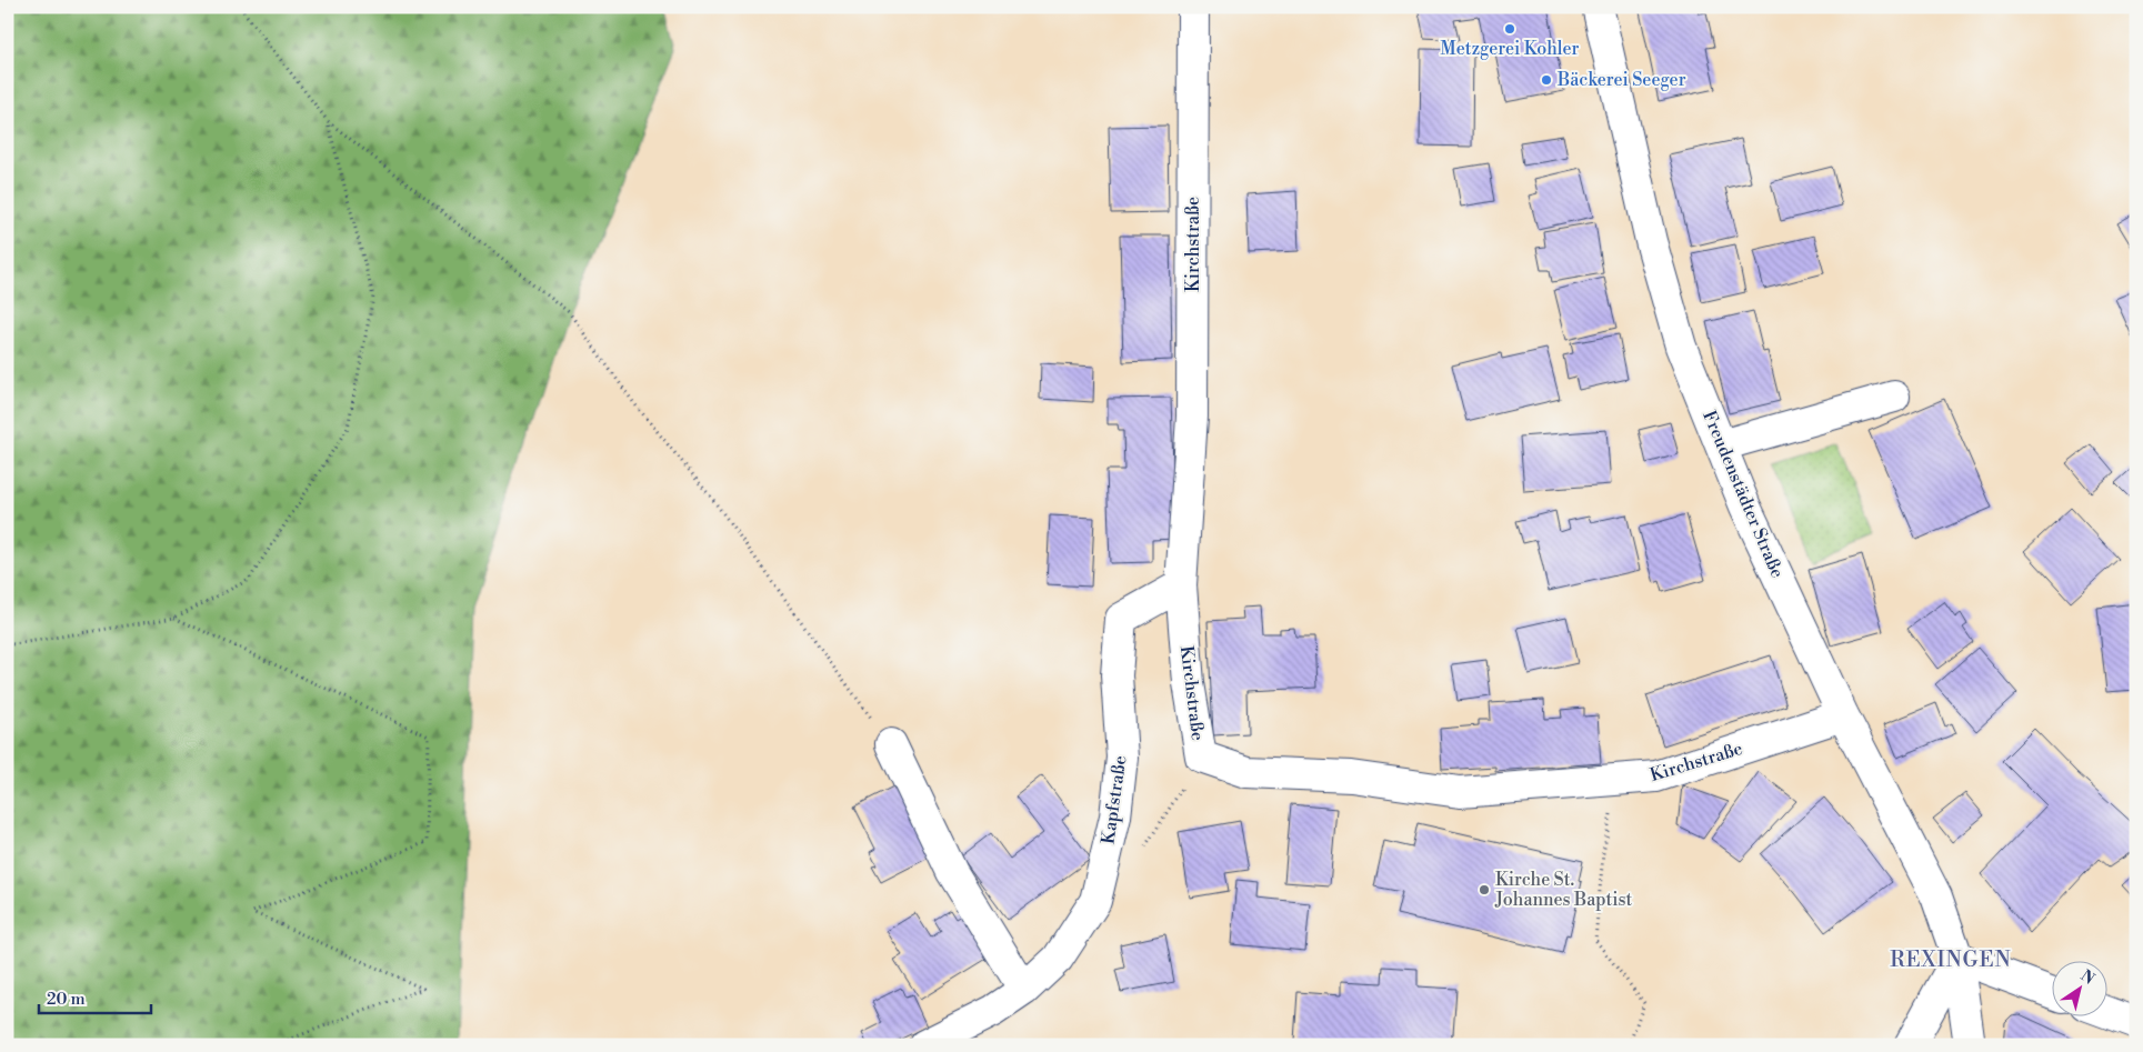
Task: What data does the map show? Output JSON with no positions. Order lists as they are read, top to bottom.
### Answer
{
  "streets": {
    "street": ["Kirchstraße", "Freudenstädter Straße", "Kapfstraße"]
  },
  "crossings": [
    ["Kirchstraße", "Freudenstädter Straße"],
    ["Kirchstraße", "Kapfstraße"]
  ],
  "districts": ["REXINGEN"],
  "places": ["Metzgerei Kohler", "Bäckerei Seeger", "Kirche St. Johannes Baptist"],
  "scale_bar": "20 m",
  "north": "top right"
}
